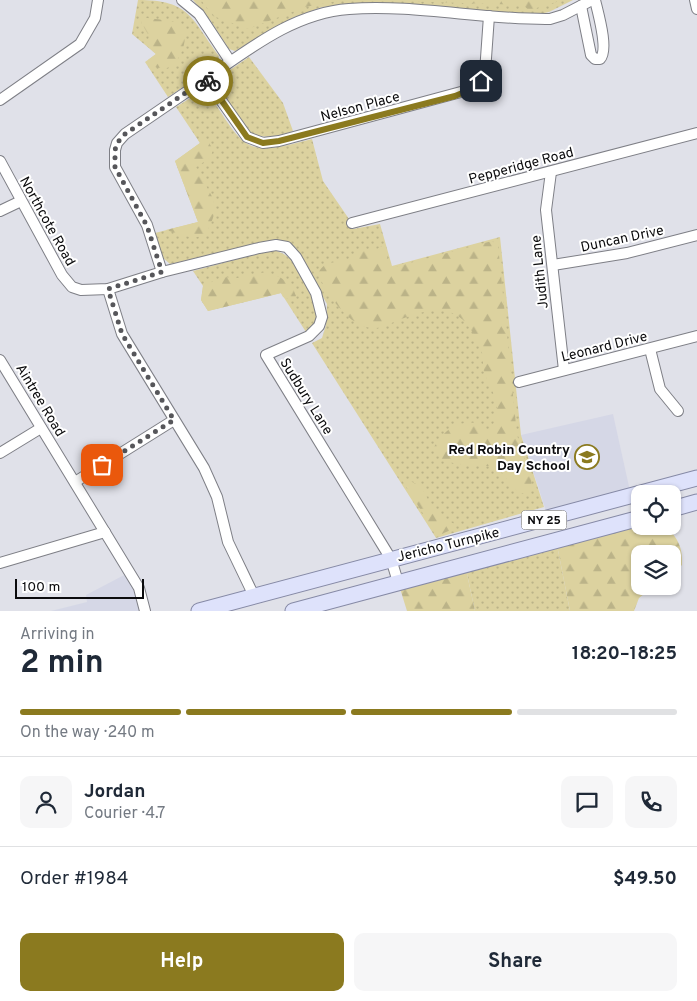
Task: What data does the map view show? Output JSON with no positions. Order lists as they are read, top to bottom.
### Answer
{
  "streets": {
    "main road": ["NY 25", "Jericho Turnpike"],
    "street": [
      "Nelson Place",
      "Pepperidge Road",
      "Northcote Road",
      "Duncan Drive",
      "Judith Lane",
      "Leonard Drive",
      "Sudbury Lane",
      "Aintree Road"
    ]
  },
  "crossings": [
    ["Pepperidge Road", "Judith Lane"],
    ["Northcote Road", "Sudbury Lane"],
    ["Duncan Drive", "Judith Lane"],
    ["Judith Lane", "Leonard Drive"],
    ["Sudbury Lane", "Jericho Turnpike"]
  ],
  "places": {
    "school or university": ["Red Robin Country Day School"]
  },
  "scale_bar": "100 m",
  "page": {
    "scale": "100 m",
    "heading": ["2 min", "Arriving in", "18:20–18:25"],
    "panel": [
      "Jordan",
      "Courier · 4.7",
      "Order #1984",
      "$49.50"
    ],
    "bar": "On the way · 240 m",
    "buttons": ["Help", "Share"]
  }
}
